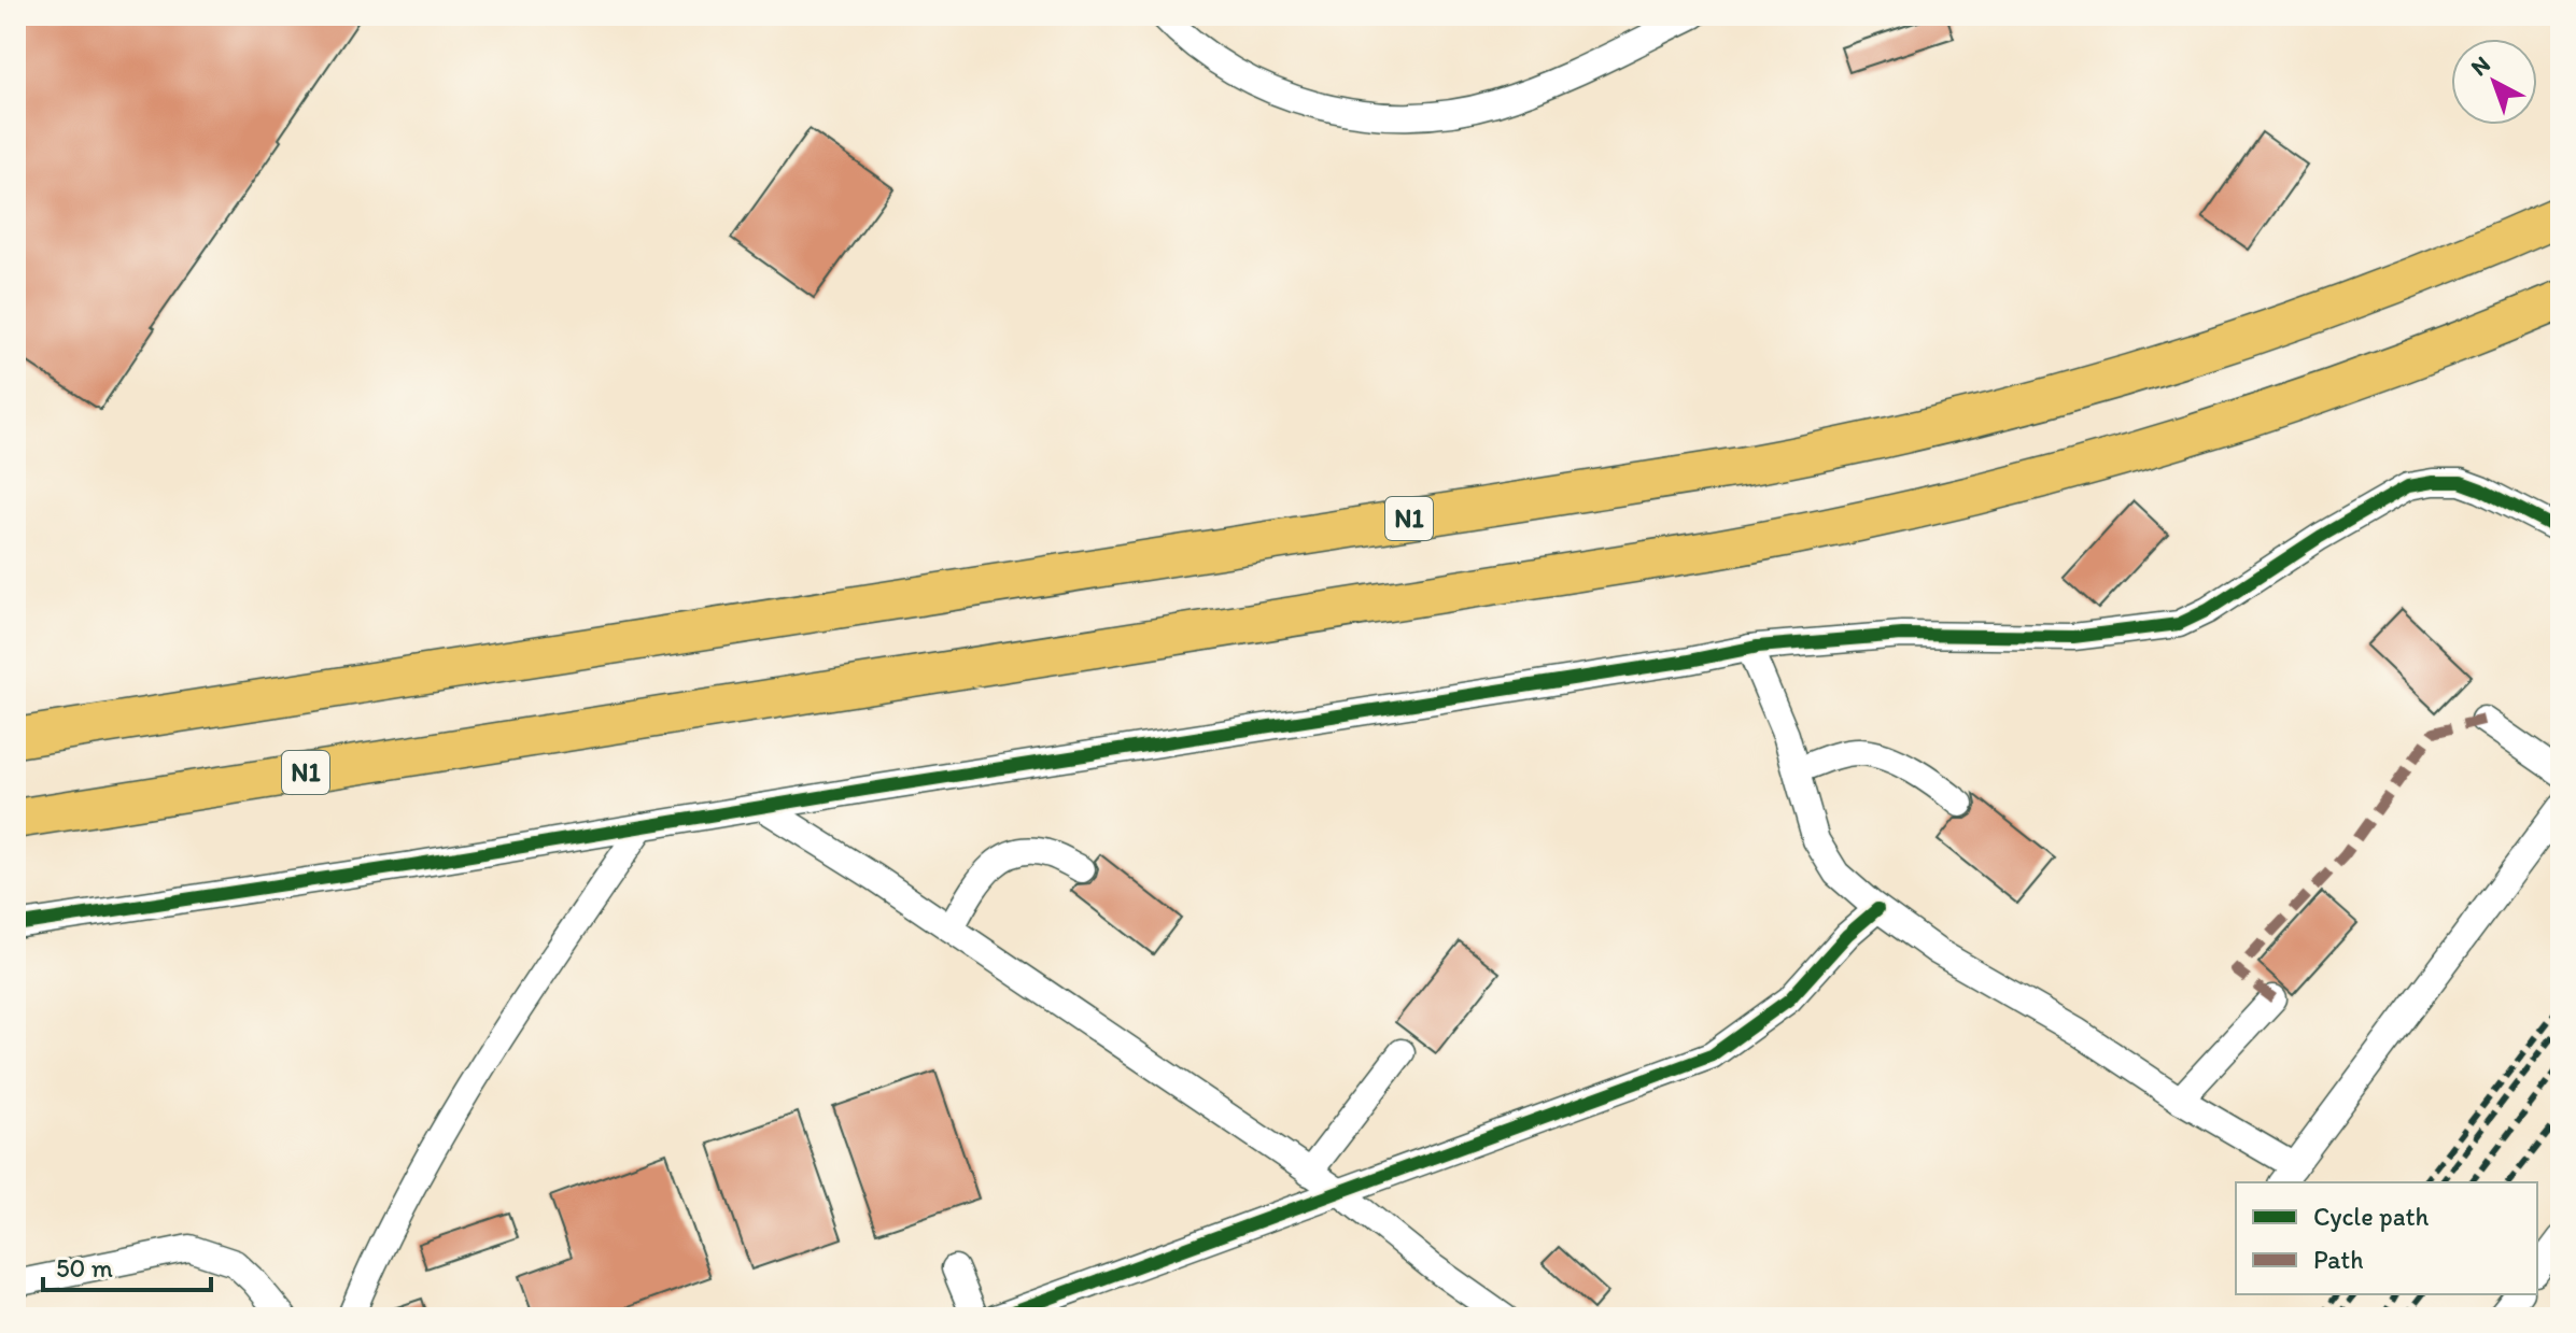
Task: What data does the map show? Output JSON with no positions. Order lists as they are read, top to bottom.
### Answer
{
  "streets": {
    "highway": ["N1"]
  },
  "legend": ["Cycle path", "Path"],
  "scale_bar": "50 m",
  "north": "top left"
}
